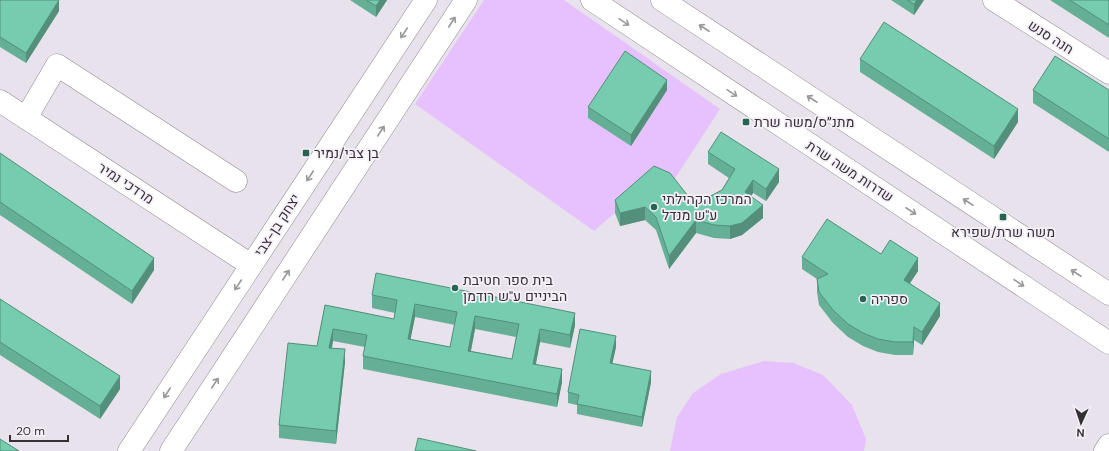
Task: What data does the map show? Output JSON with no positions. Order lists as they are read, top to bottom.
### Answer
{
  "streets": {
    "street": [
      "חנה סנש",
      "שדרות משה שרת",
      "מרדכי נמיר",
      "יצחק בן-צבי"
    ]
  },
  "crossings": [
    ["מרדכי נמיר", "יצחק בן-צבי"]
  ],
  "places": {
    "transit": ["מתנ״ס/משה שרת", "בן צבי/נמיר", "משה שרת/שפירא"],
    "other": ["המרכז הקהילתי ע\"ש מנדל", "בית ספר חטיבת הביניים ע\"ש רודמן", "ספריה"]
  },
  "scale_bar": "20 m",
  "north": "bottom"
}
